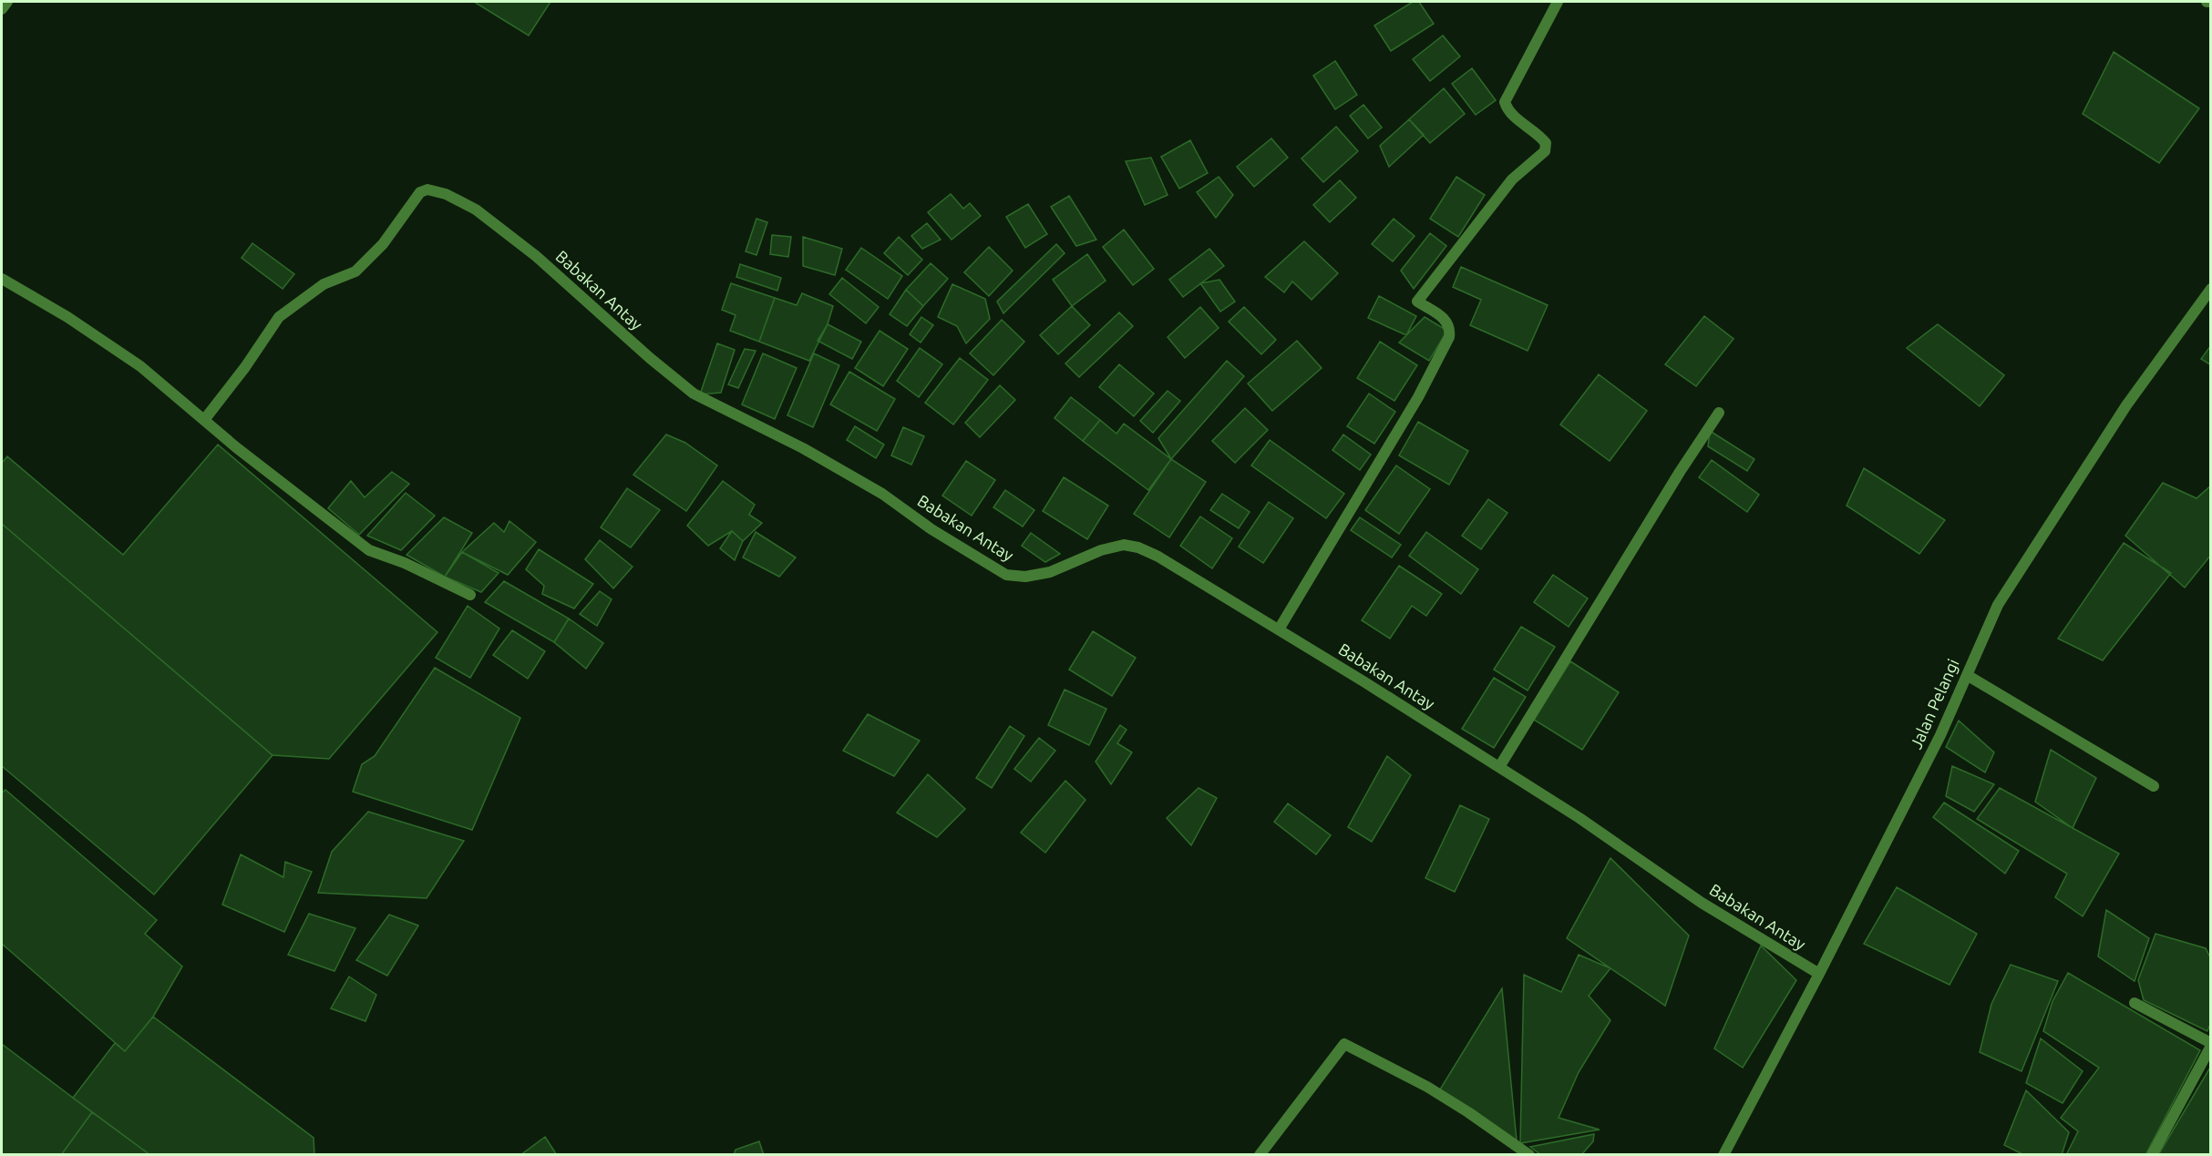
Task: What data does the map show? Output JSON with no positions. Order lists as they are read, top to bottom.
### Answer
{
  "streets": {
    "street": ["Babakan Antay", "Jalan Pelangi"]
  },
  "crossings": [
    ["Babakan Antay", "Jalan Pelangi"]
  ]
}
